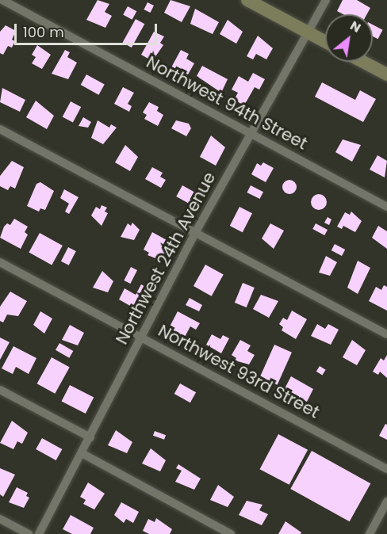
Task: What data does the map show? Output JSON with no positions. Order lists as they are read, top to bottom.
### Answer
{
  "streets": {
    "street": ["Northwest 94th Street", "Northwest 24th Avenue", "Northwest 93rd Street"]
  },
  "crossings": [
    ["Northwest 94th Street", "Northwest 24th Avenue"],
    ["Northwest 24th Avenue", "Northwest 93rd Street"]
  ],
  "scale_bar": "100 m",
  "north": "top right"
}
